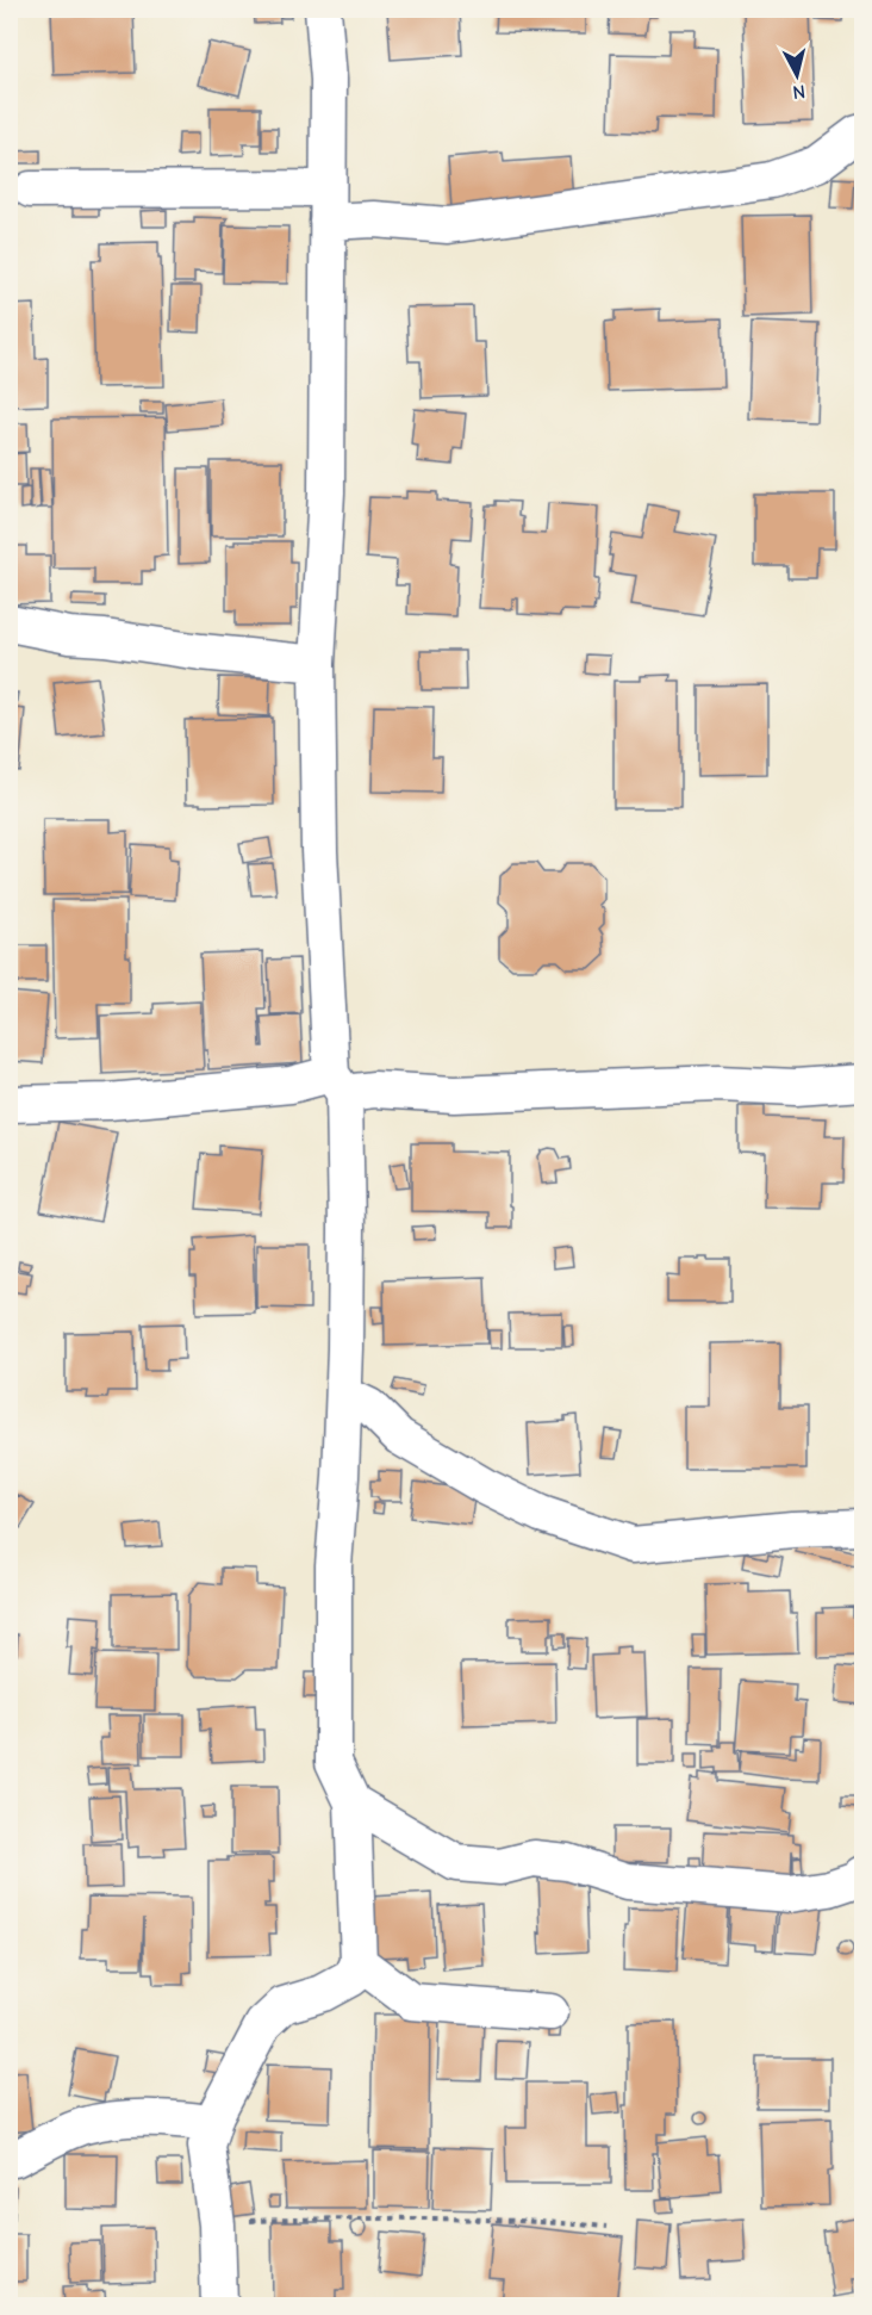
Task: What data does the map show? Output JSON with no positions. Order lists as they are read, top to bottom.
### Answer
{
  "north": "bottom"
}
